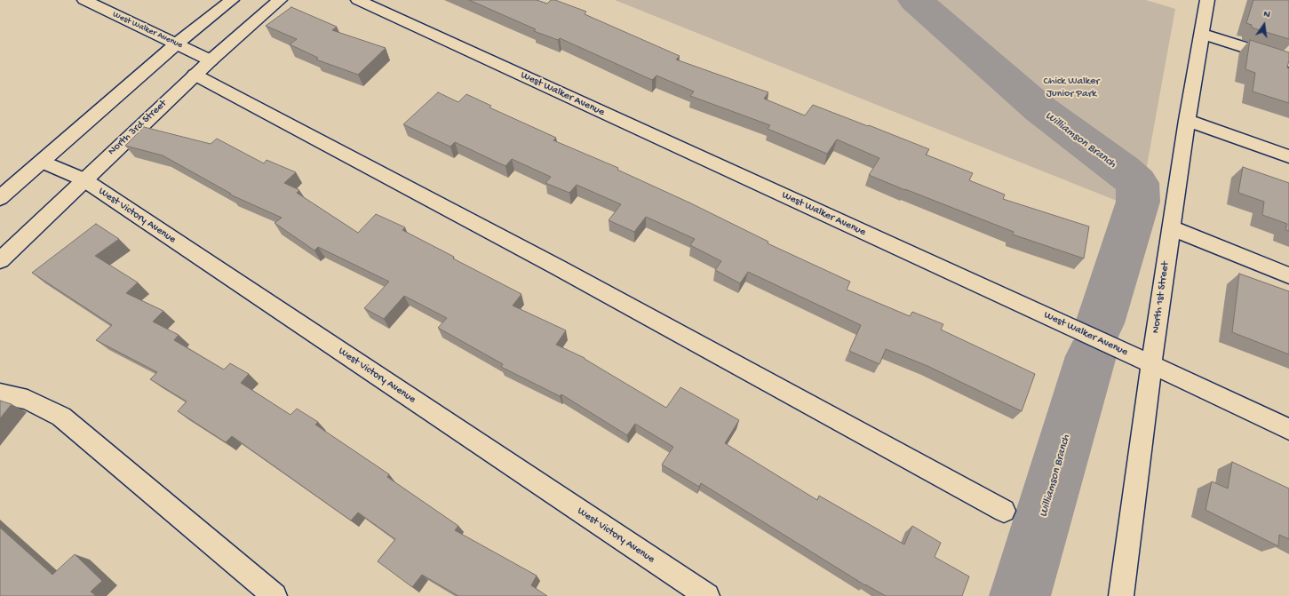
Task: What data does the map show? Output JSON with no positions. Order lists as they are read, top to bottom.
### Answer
{
  "streets": {
    "street": [
      "West Walker Avenue",
      "North 3rd Street",
      "West Victory Avenue",
      "North 1st Street"
    ]
  },
  "crossings": [
    ["West Walker Avenue", "North 3rd Street"],
    ["West Walker Avenue", "North 1st Street"],
    ["North 3rd Street", "West Victory Avenue"]
  ],
  "water": ["Williamson Branch"],
  "parks": ["Chick Walker Junior Park"],
  "north": "top"
}
